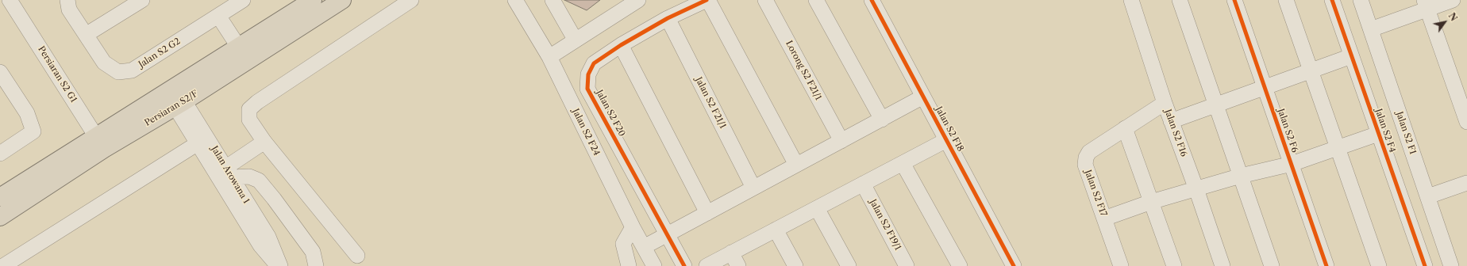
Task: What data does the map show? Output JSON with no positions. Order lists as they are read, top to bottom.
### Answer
{
  "streets": {
    "main road": ["Persiaran S2/F"],
    "street": [
      "Jalan S2 G2",
      "Lorong S2 F21/1",
      "Persiaran S2 G1",
      "Jalan S2 F21/1",
      "Jalan S2 F20",
      "Jalan S2 F18",
      "Jalan S2 F6",
      "Jalan S2 F4",
      "Jalan S2 F24",
      "Jalan S2 F16",
      "Jalan S2 F1",
      "Jalan Arowana 1",
      "Jalan S2 F17",
      "Jalan S2 F19/1"
    ]
  },
  "crossings": [
    ["Persiaran S2 G1", "Persiaran S2/F"],
    ["Jalan S2 F21/1", "Jalan S2 F20"],
    ["Persiaran S2/F", "Jalan Arowana 1"],
    ["Jalan S2 F16", "Jalan S2 F17"]
  ],
  "north": "top right"
}
